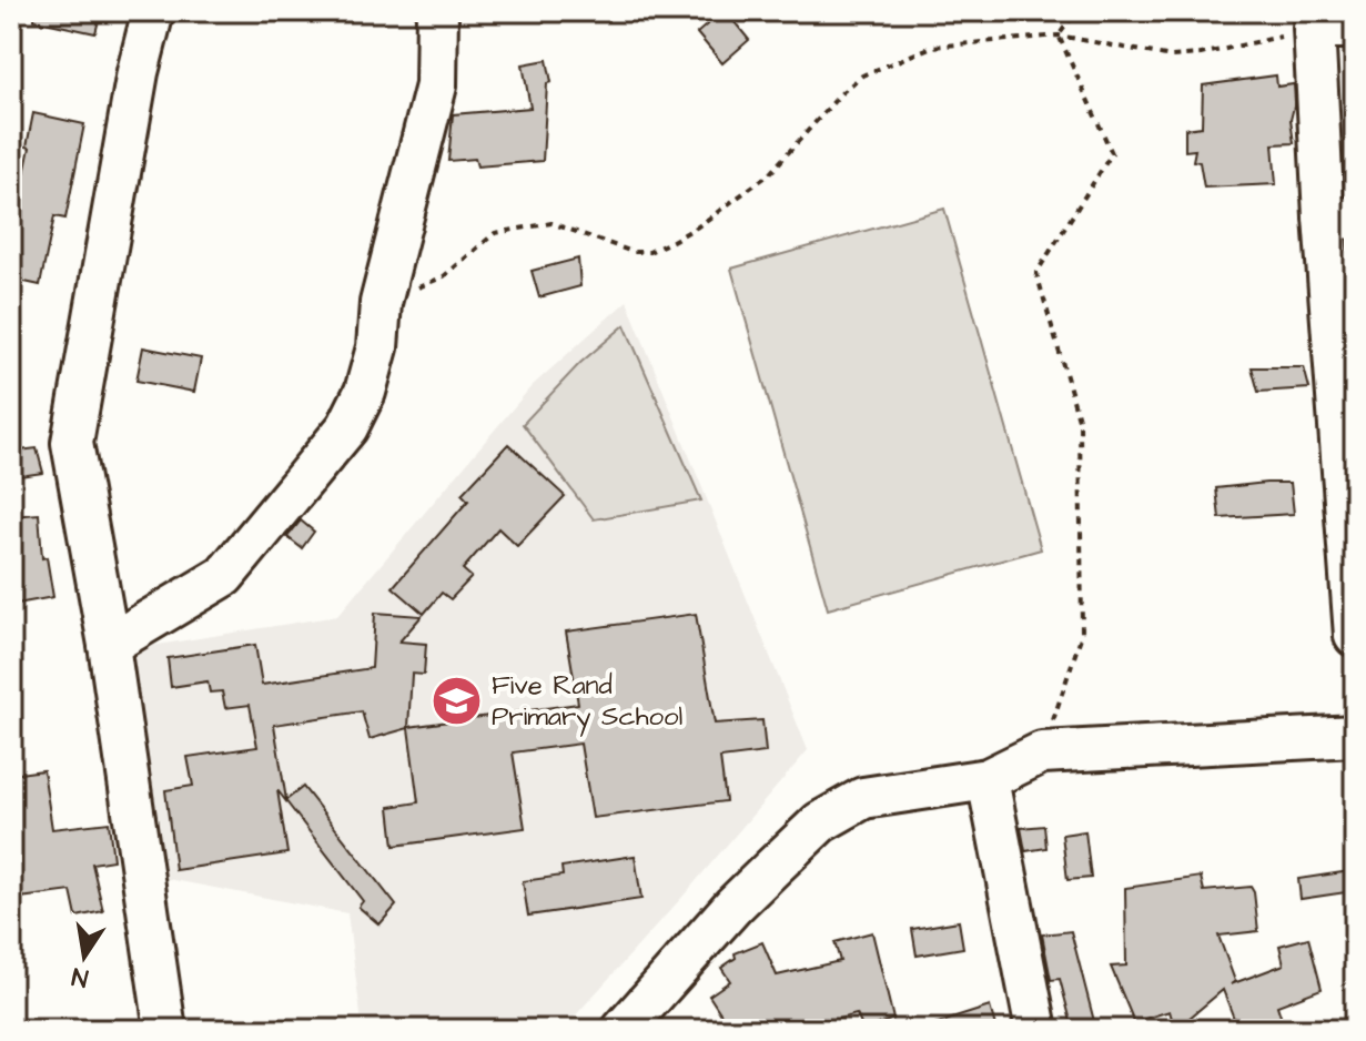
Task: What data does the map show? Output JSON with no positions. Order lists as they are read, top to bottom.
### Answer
{
  "places": {
    "school or university": ["Five Rand Primary School"]
  },
  "north": "bottom"
}
